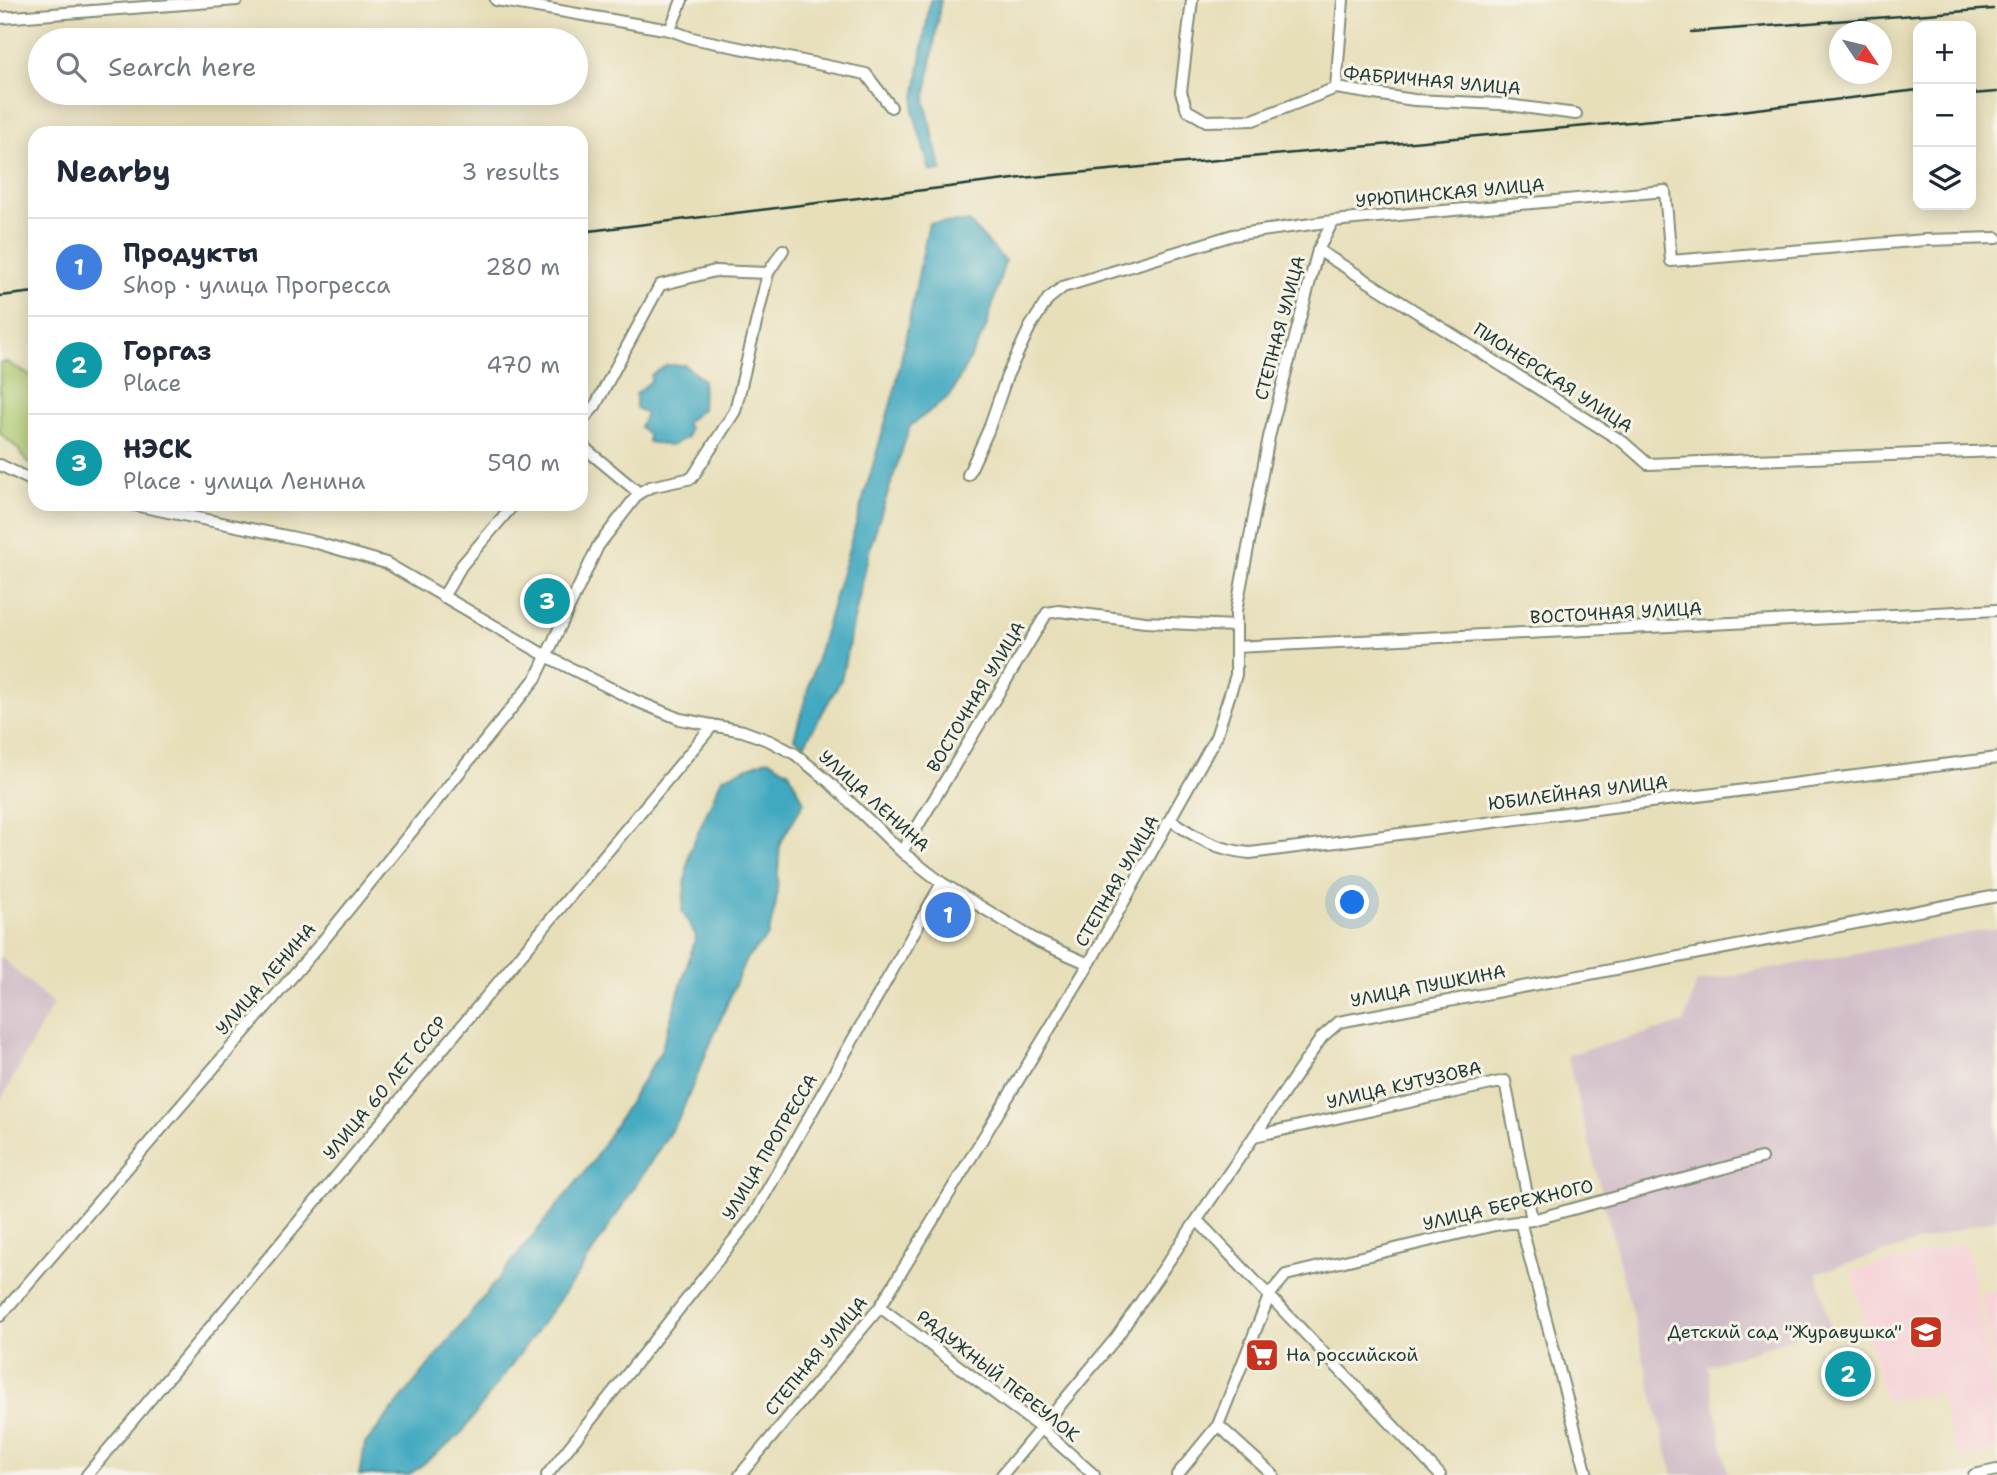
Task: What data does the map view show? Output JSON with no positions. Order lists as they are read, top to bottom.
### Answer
{
  "streets": {
    "street": [
      "ФАБРИЧНАЯ УЛИЦА",
      "УРЮПИНСКАЯ УЛИЦА",
      "СТЕПНАЯ УЛИЦА",
      "ПИОНЕРСКАЯ УЛИЦА",
      "ВОСТОЧНАЯ УЛИЦА",
      "ЮБИЛЕЙНАЯ УЛИЦА",
      "УЛИЦА ЛЕНИНА",
      "УЛИЦА ПУШКИНА",
      "УЛИЦА КУТУЗОВА",
      "УЛИЦА 60 ЛЕТ СССР",
      "УЛИЦА ПРОГРЕССА",
      "УЛИЦА БЕРЕЖНОГО",
      "РАДУЖНЫЙ ПЕРЕУЛОК"
    ]
  },
  "crossings": [
    ["УРЮПИНСКАЯ УЛИЦА", "СТЕПНАЯ УЛИЦА"],
    ["СТЕПНАЯ УЛИЦА", "ПИОНЕРСКАЯ УЛИЦА"],
    ["СТЕПНАЯ УЛИЦА", "ВОСТОЧНАЯ УЛИЦА"],
    ["СТЕПНАЯ УЛИЦА", "ЮБИЛЕЙНАЯ УЛИЦА"],
    ["СТЕПНАЯ УЛИЦА", "УЛИЦА ЛЕНИНА"],
    ["СТЕПНАЯ УЛИЦА", "РАДУЖНЫЙ ПЕРЕУЛОК"],
    ["ВОСТОЧНАЯ УЛИЦА", "УЛИЦА ЛЕНИНА"],
    ["УЛИЦА ЛЕНИНА", "УЛИЦА 60 ЛЕТ СССР"],
    ["УЛИЦА ЛЕНИНА", "УЛИЦА ПРОГРЕССА"],
    ["УЛИЦА ПУШКИНА", "УЛИЦА КУТУЗОВА"],
    ["УЛИЦА ПУШКИНА", "РАДУЖНЫЙ ПЕРЕУЛОК"],
    ["УЛИЦА КУТУЗОВА", "УЛИЦА БЕРЕЖНОГО"]
  ],
  "places": {
    "school or university": ["Детский сад \"Журавушка\""],
    "supermarket": ["На российской"]
  },
  "north": "bottom right",
  "page": {
    "map_buttons": ["+", "−"],
    "search": "Search here",
    "heading": ["Nearby", "3 results"],
    "list": [
      {
        "mark": "1",
        "name": "Продукты",
        "note": "Shop · улица Прогресса",
        "value": "280 m"
      },
      {
        "mark": "2",
        "name": "Горгаз",
        "note": "Place",
        "value": "470 m"
      },
      {
        "mark": "3",
        "name": "НЭСК",
        "note": "Place · улица Ленина",
        "value": "590 m"
      }
    ],
    "pins": ["3", "1", "2"]
  }
}
